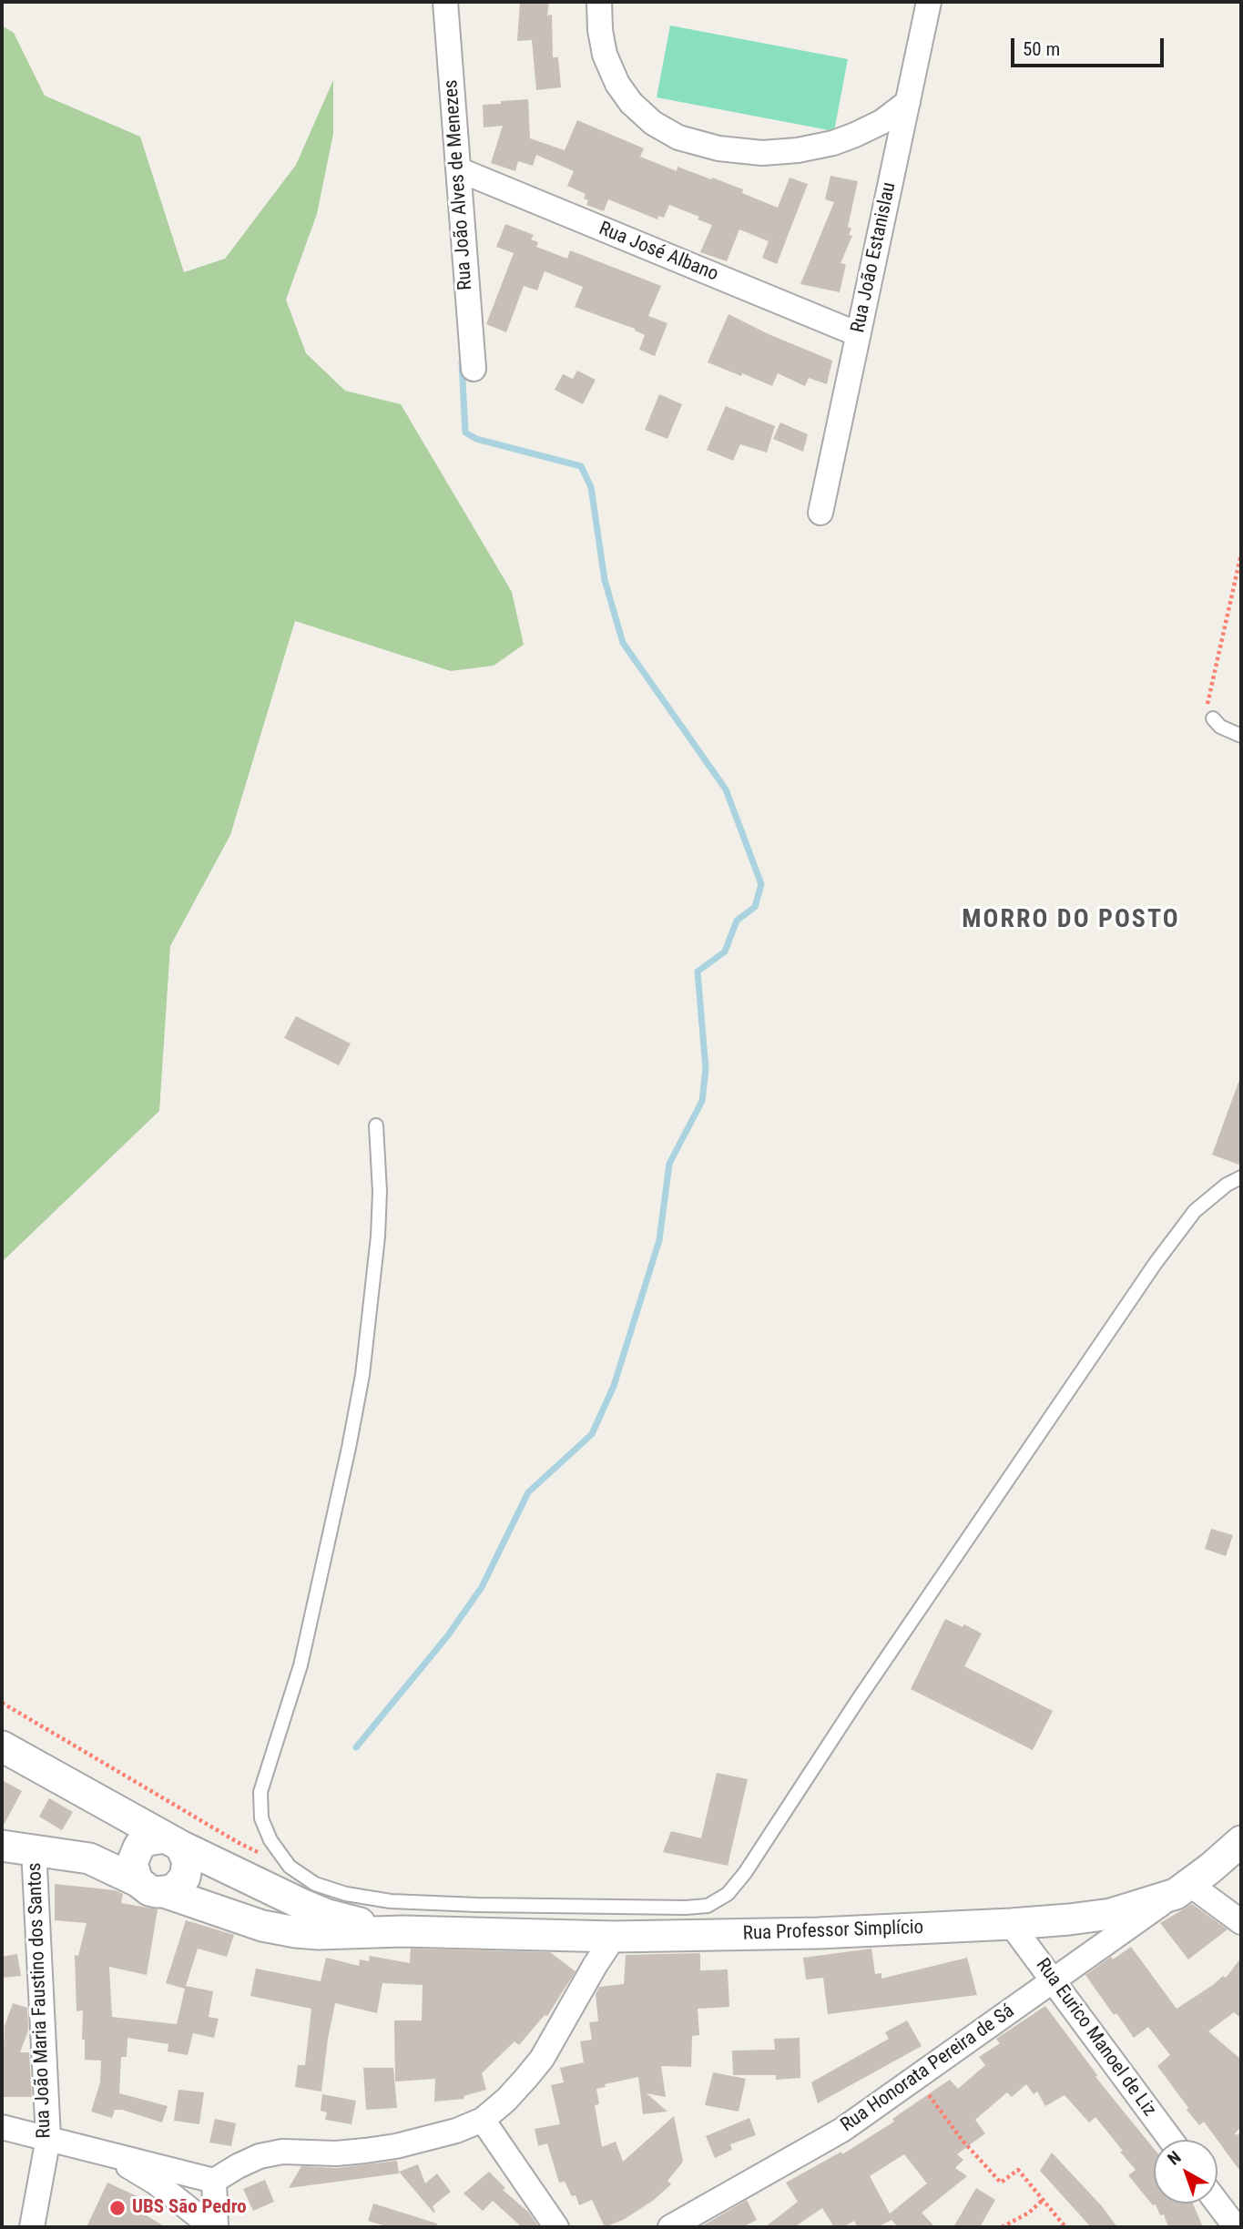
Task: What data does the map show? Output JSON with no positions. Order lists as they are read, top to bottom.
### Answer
{
  "streets": {
    "street": [
      "Rua João Alves de Menezes",
      "Rua José Albano",
      "Rua João Estanislau",
      "Rua Professor Simplício",
      "Rua João Maria Faustino dos Santos",
      "Rua Eurico Manoel de Liz",
      "Rua Honorata Pereira de Sá"
    ]
  },
  "crossings": [
    ["Rua João Alves de Menezes", "Rua José Albano"],
    ["Rua José Albano", "Rua João Estanislau"],
    ["Rua Professor Simplício", "Rua João Maria Faustino dos Santos"],
    ["Rua Professor Simplício", "Rua Eurico Manoel de Liz"],
    ["Rua Professor Simplício", "Rua Honorata Pereira de Sá"],
    ["Rua Eurico Manoel de Liz", "Rua Honorata Pereira de Sá"]
  ],
  "districts": ["MORRO DO POSTO"],
  "places": ["UBS São Pedro"],
  "scale_bar": "50 m",
  "north": "top left"
}
